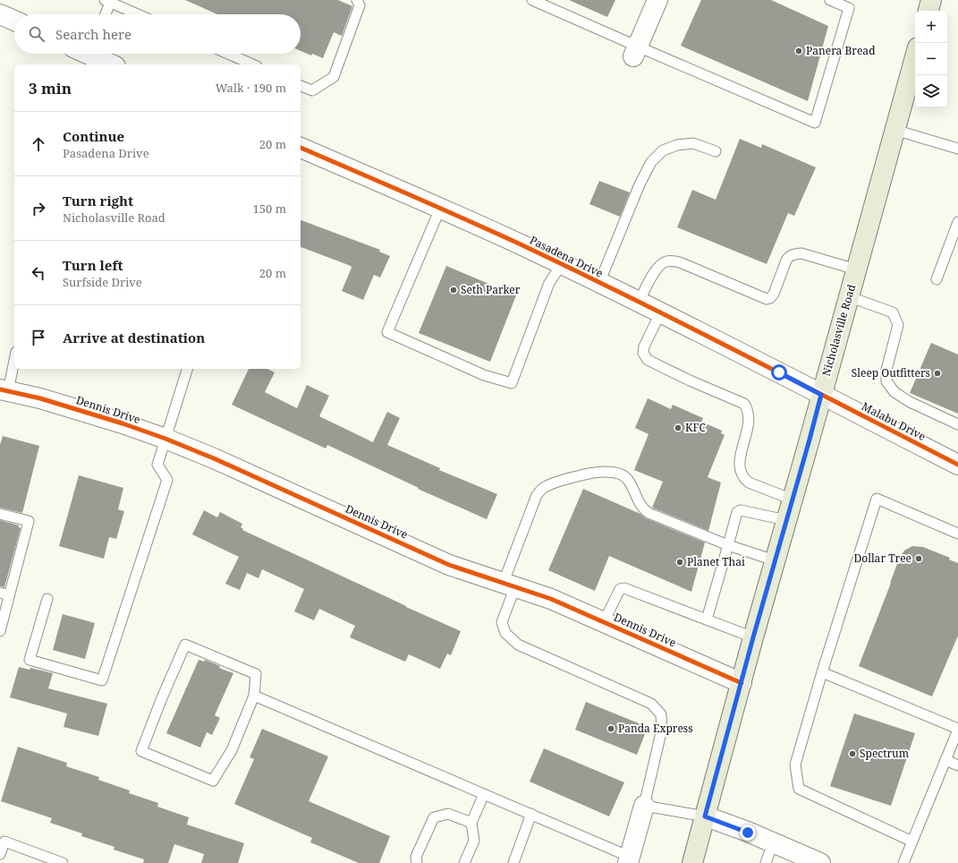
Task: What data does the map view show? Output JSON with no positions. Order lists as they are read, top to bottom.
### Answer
{
  "streets": {
    "main road": ["Nicholasville Road"],
    "street": ["Pasadena Drive", "Dennis Drive", "Malabu Drive"]
  },
  "crossings": [
    ["Pasadena Drive", "Nicholasville Road"],
    ["Pasadena Drive", "Malabu Drive"],
    ["Nicholasville Road", "Dennis Drive"],
    ["Nicholasville Road", "Malabu Drive"]
  ],
  "places": [
    "Panera Bread",
    "Seth Parker",
    "Sleep Outfitters",
    "KFC",
    "Dollar Tree",
    "Planet Thai",
    "Panda Express",
    "Spectrum"
  ],
  "page": {
    "map_buttons": ["+", "−"],
    "search": "Search here",
    "heading": ["3 min", "Walk · 190 m"],
    "list": [
      ["Continue", "Pasadena Drive", "20 m"],
      ["Turn right", "Nicholasville Road", "150 m"],
      ["Turn left", "Surfside Drive", "20 m"],
      "Arrive at destination"
    ]
  }
}
